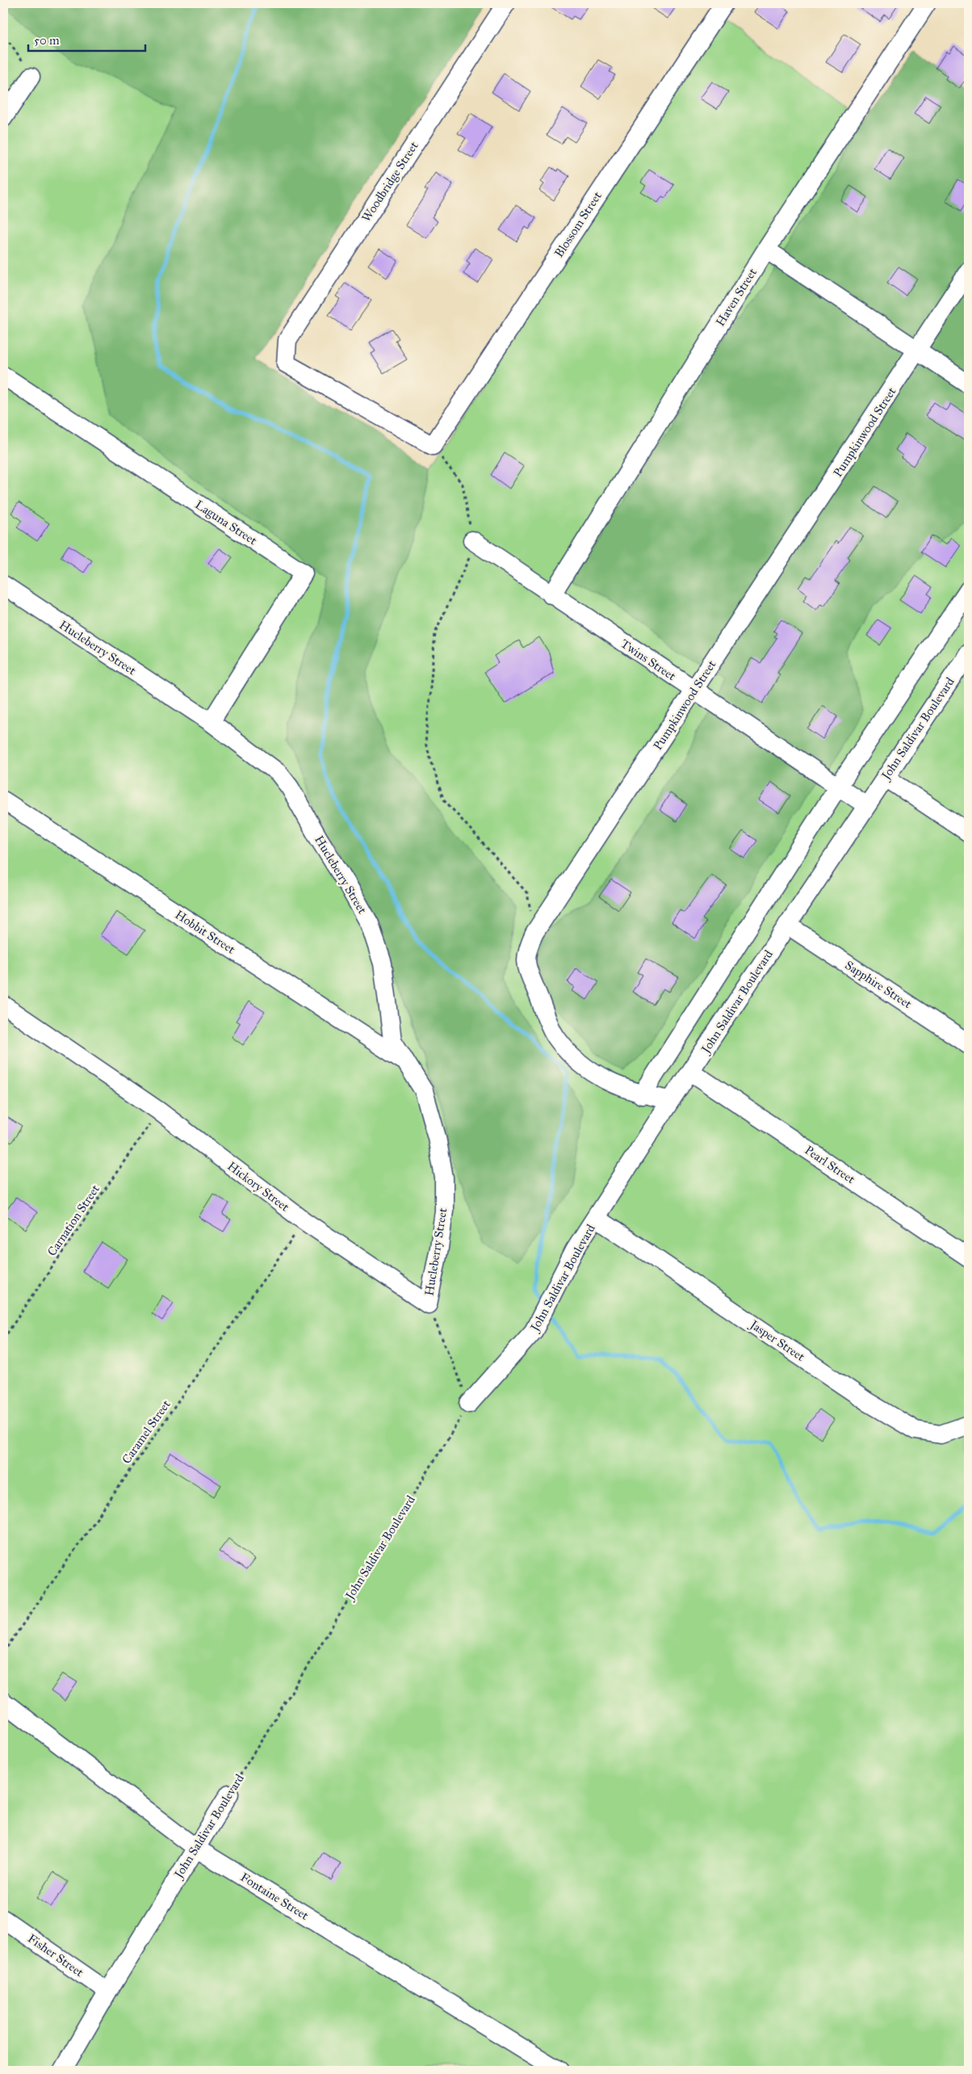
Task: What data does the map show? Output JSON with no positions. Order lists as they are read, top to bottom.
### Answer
{
  "streets": {
    "street": [
      "Woodbridge Street",
      "Blossom Street",
      "Haven Street",
      "Pumpkinwood Street",
      "Laguna Street",
      "Hucleberry Street",
      "Twins Street",
      "John Saldivar Boulevard",
      "Hobbit Street",
      "Sapphire Street",
      "Pearl Street",
      "Hickory Street",
      "Jasper Street",
      "Fontaine Street",
      "Fisher Street"
    ],
    "path": ["Carnation Street", "Caramel Street"]
  },
  "crossings": [
    ["Woodbridge Street", "Blossom Street"],
    ["Haven Street", "Twins Street"],
    ["Pumpkinwood Street", "Twins Street"],
    ["Pumpkinwood Street", "John Saldivar Boulevard"],
    ["Laguna Street", "Hucleberry Street"],
    ["Hucleberry Street", "Hobbit Street"],
    ["Hucleberry Street", "Hickory Street"],
    ["Twins Street", "John Saldivar Boulevard"],
    ["John Saldivar Boulevard", "Sapphire Street"],
    ["John Saldivar Boulevard", "Pearl Street"],
    ["John Saldivar Boulevard", "Jasper Street"],
    ["John Saldivar Boulevard", "Fontaine Street"],
    ["John Saldivar Boulevard", "Fisher Street"],
    ["Hickory Street", "Carnation Street"],
    ["Hickory Street", "Caramel Street"]
  ],
  "scale_bar": "50 m"
}
